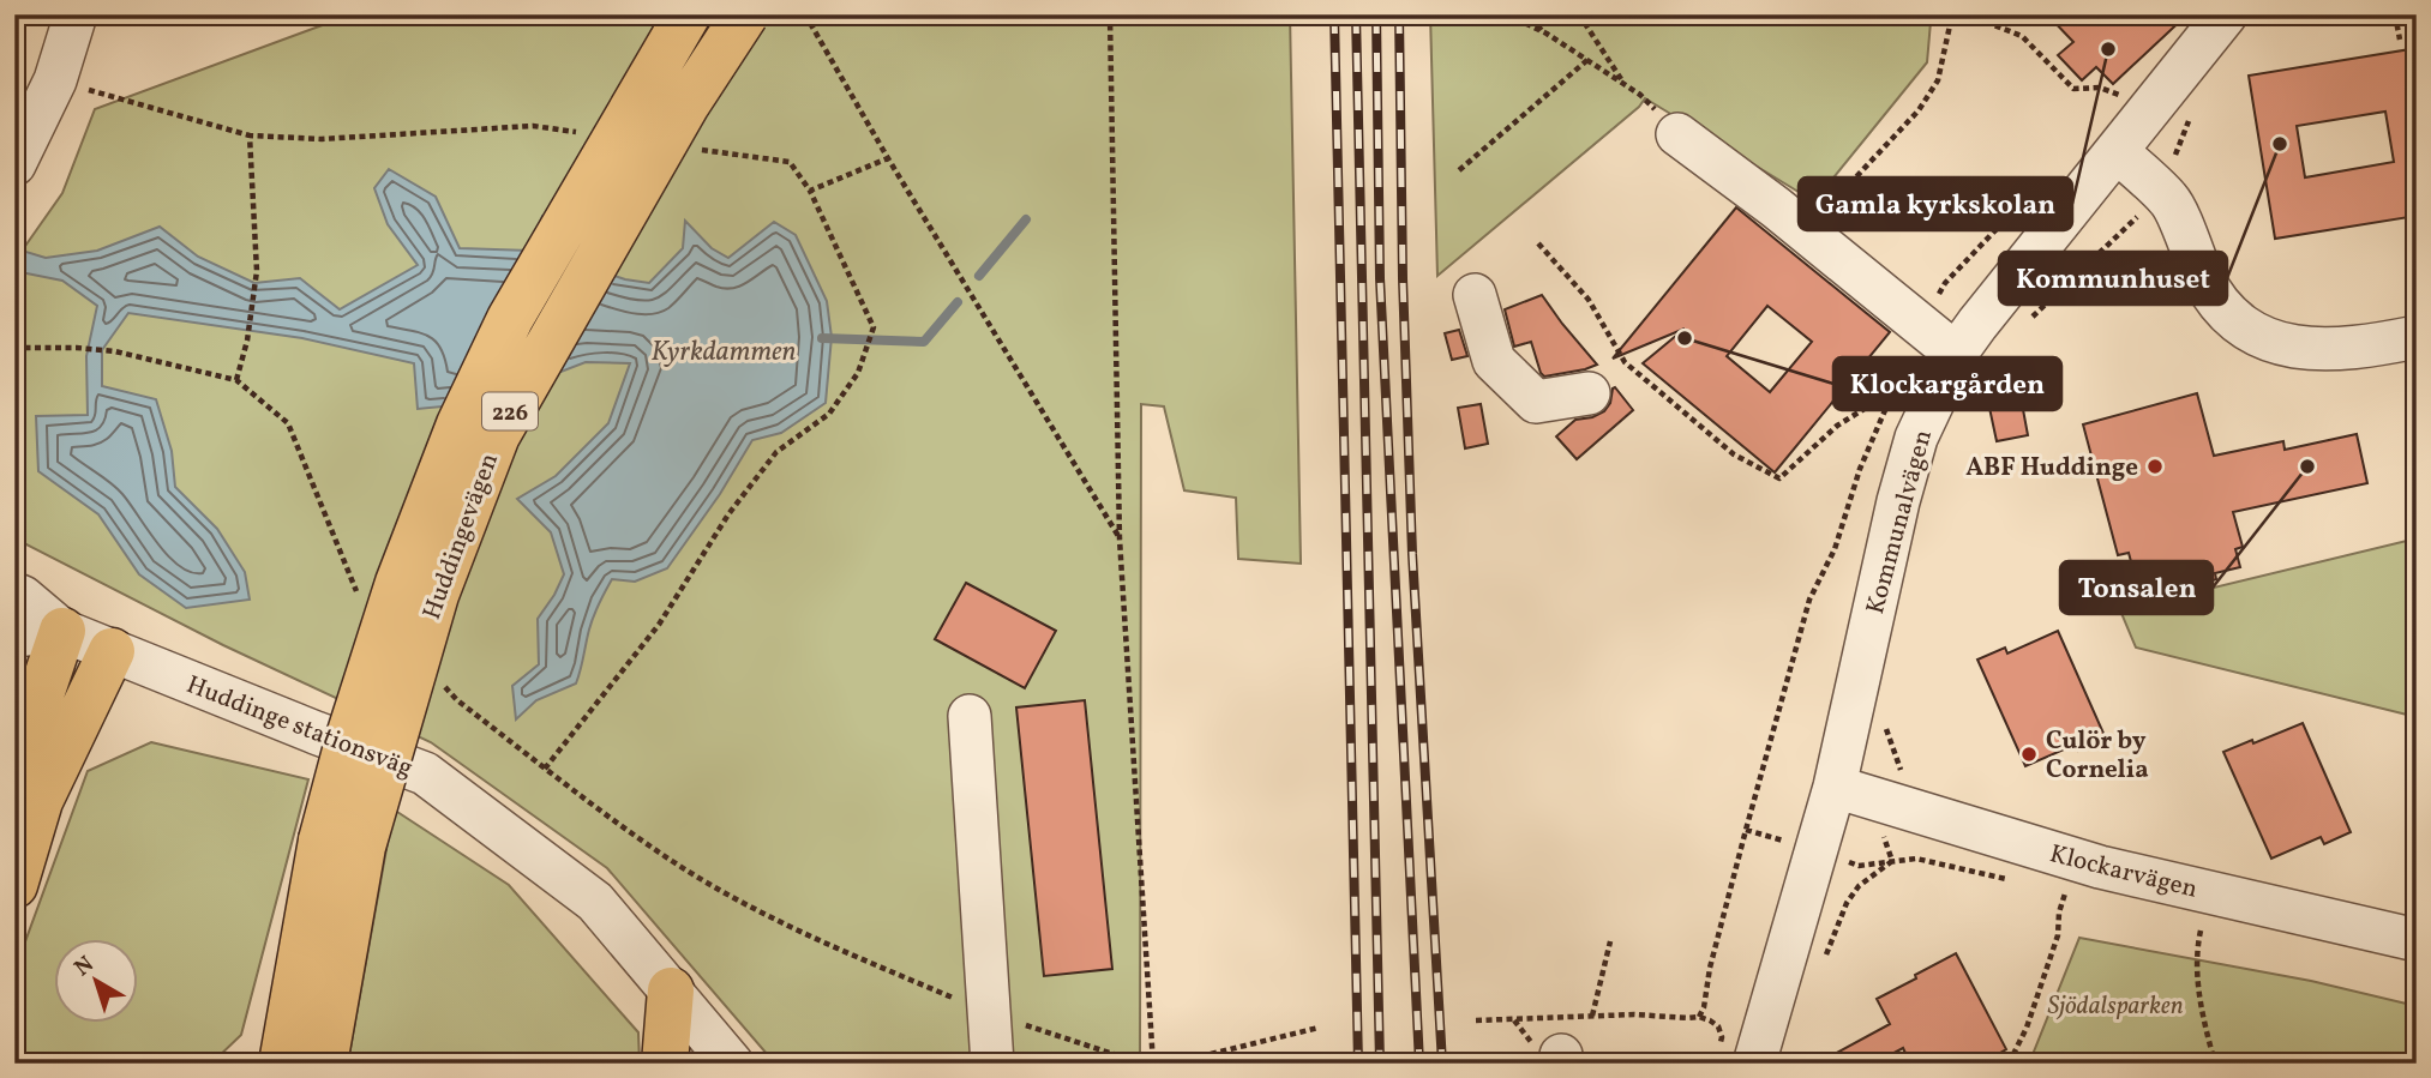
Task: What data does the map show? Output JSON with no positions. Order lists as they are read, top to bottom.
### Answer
{
  "streets": {
    "main road": ["226", "Huddingevägen"],
    "street": ["Kommunalvägen", "Huddinge stationsväg", "Klockarvägen"]
  },
  "crossings": [
    ["Kommunalvägen", "Klockarvägen"]
  ],
  "water": ["Kyrkdammen"],
  "parks": ["Sjödalsparken"],
  "places": [
    "Gamla kyrkskolan",
    "Kommunhuset",
    "Klockargården",
    "ABF Huddinge",
    "Tonsalen",
    "Culör by Cornelia"
  ],
  "north": "top left"
}
